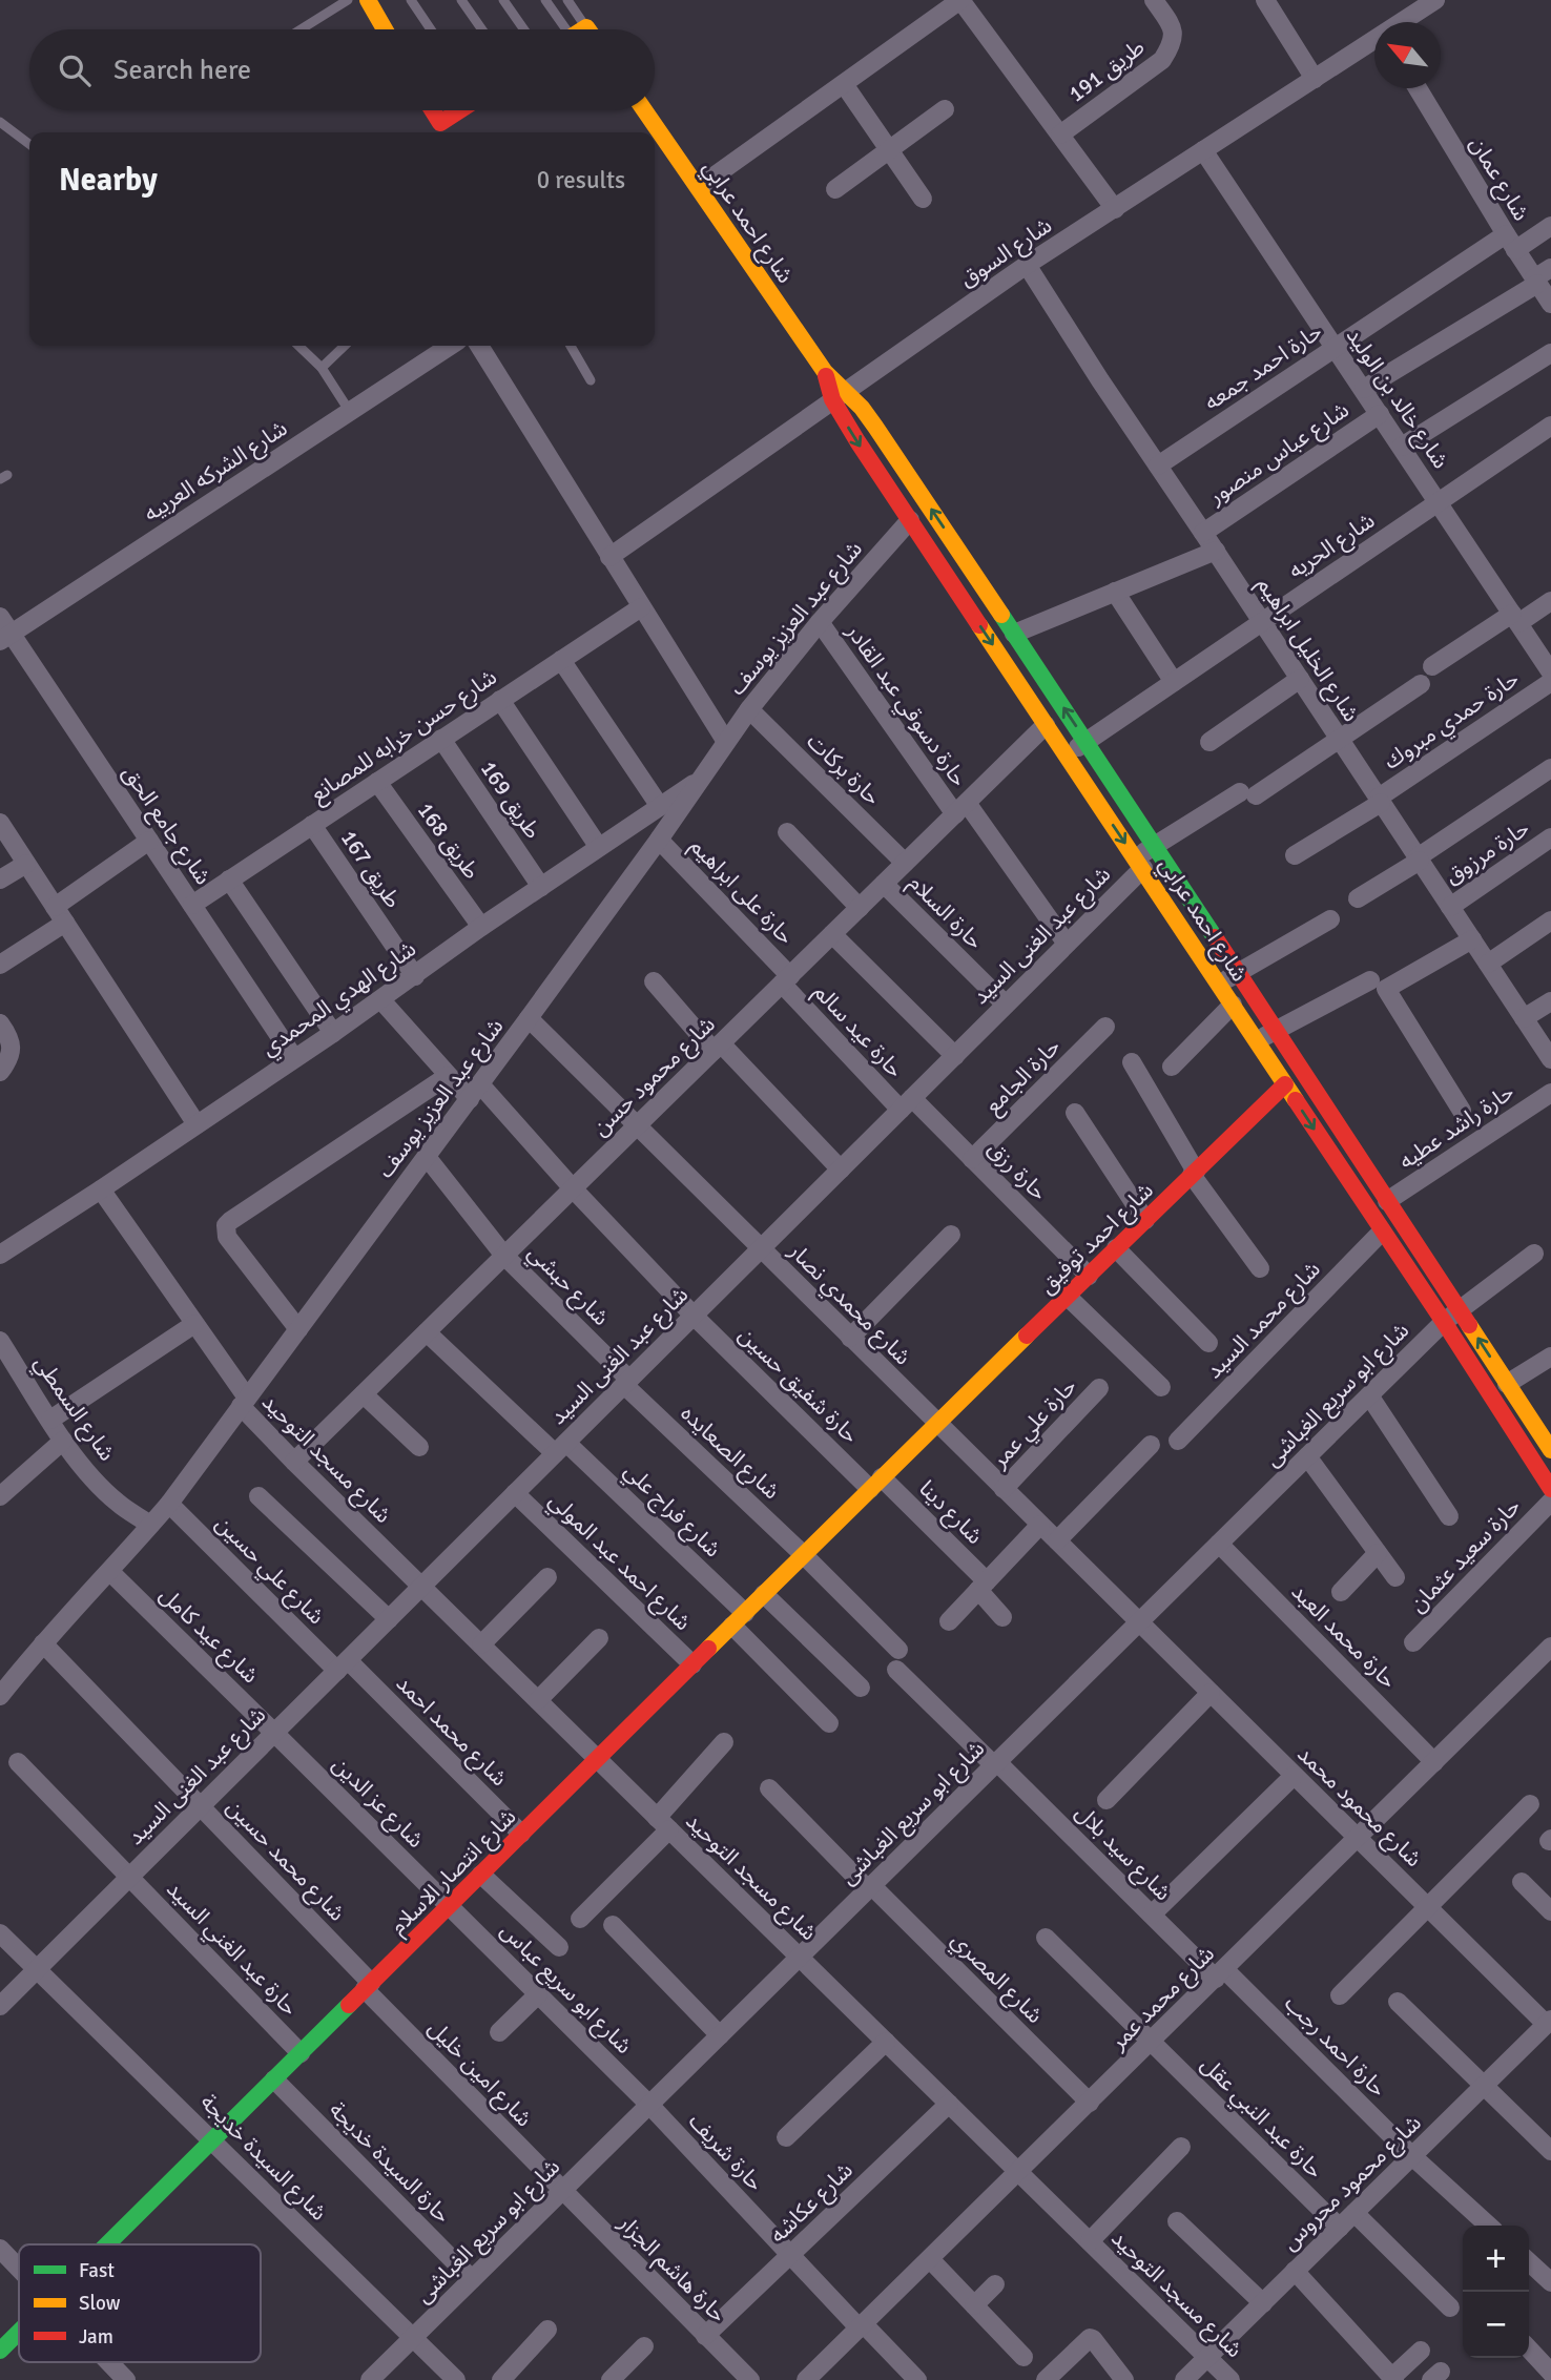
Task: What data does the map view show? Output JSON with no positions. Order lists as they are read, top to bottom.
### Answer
{
  "streets": {
    "street": [
      "طريق 191",
      "شارع عمان",
      "شارع احمد عرابي",
      "شارع السوق",
      "حارة احمد جمعه",
      "شارع خالد بن الوليد",
      "شارع عباس منصور",
      "شارع الشركه العربيه",
      "شارع الحريه",
      "شارع عبد العزيز يوسف",
      "شارع الخليل ابراهيم",
      "حارة دسوقي عبد القادر",
      "حارة حمدي مبروك",
      "شارع حسن خرابه للمصانع",
      "حارة بركات",
      "طريق 169",
      "شارع جامع الحق",
      "طريق 168",
      "حارة مرزوق",
      "طريق 167",
      "حارة على ابراهيم",
      "حارة السلام",
      "شارع عبد الغنى السيد",
      "شارع الهدي المحمدي",
      "حارة عيد سالم",
      "شارع محمود حسن",
      "حارة الجامع",
      "حارة راشد عطيه",
      "حارة رزق",
      "شارع احمد توفيق",
      "شارع حبشي",
      "شارع محمدي نصار",
      "شارع محمد السيد",
      "حارة شفيق حسين",
      "شارع ابو سريع الغباشى",
      "شارع السمطي",
      "حارة علي عمر",
      "شارع الصعايده",
      "شارع مسجد التوحيد",
      "شارع فراج علي",
      "شارع دينا",
      "حارة سعيد عثمان",
      "شارع احمد عبد المولي",
      "شارع علي حسين",
      "شارع عيد كامل",
      "حارة محمد العبد",
      "شارع محمد احمد",
      "شارع عز الدين",
      "شارع محمود محمد",
      "شارع سيد بلال",
      "شارع محمد حسين",
      "شارع انتصار الاسلام",
      "حارة عبد الغني السيد",
      "شارع المصري",
      "شارع ابو سريع عباس",
      "شارع محمد عمر",
      "حارة احمد رجب",
      "شارع امين خليل",
      "حارة عبد النبي عقل",
      "حارة شريف",
      "شارع السيدة خديجة",
      "حارة السيدة خديجة",
      "شارع محمود محروس",
      "شارع عكاشه",
      "حارة هاشم الجزار"
    ]
  },
  "crossings": [
    ["شارع عمان", "حارة احمد جمعه"],
    ["شارع احمد عرابي", "شارع السوق"],
    ["شارع احمد عرابي", "شارع الحريه"],
    ["شارع احمد عرابي", "شارع عبد العزيز يوسف"],
    ["شارع احمد عرابي", "شارع عبد الغنى السيد"],
    ["شارع احمد عرابي", "شارع محمود حسن"],
    ["شارع احمد عرابي", "حارة راشد عطيه"],
    ["شارع احمد عرابي", "شارع احمد توفيق"],
    ["شارع احمد عرابي", "شارع محمد السيد"],
    ["شارع احمد عرابي", "شارع ابو سريع الغباشى"],
    ["شارع السوق", "شارع خالد بن الوليد"],
    ["شارع السوق", "شارع الخليل ابراهيم"],
    ["حارة احمد جمعه", "شارع خالد بن الوليد"],
    ["حارة احمد جمعه", "شارع الخليل ابراهيم"],
    ["شارع خالد بن الوليد", "شارع عباس منصور"],
    ["شارع خالد بن الوليد", "شارع الحريه"],
    ["شارع عباس منصور", "شارع الخليل ابراهيم"],
    ["شارع الشركه العربيه", "شارع جامع الحق"],
    ["شارع الحريه", "شارع الخليل ابراهيم"],
    ["شارع عبد العزيز يوسف", "حارة دسوقي عبد القادر"],
    ["شارع عبد العزيز يوسف", "حارة بركات"],
    ["شارع عبد العزيز يوسف", "حارة على ابراهيم"],
    ["شارع عبد العزيز يوسف", "شارع الهدي المحمدي"],
    ["شارع عبد العزيز يوسف", "شارع حبشي"],
    ["شارع عبد العزيز يوسف", "شارع محمدي نصار"],
    ["شارع عبد العزيز يوسف", "حارة شفيق حسين"],
    ["شارع عبد العزيز يوسف", "شارع السمطي"],
    ["شارع عبد العزيز يوسف", "شارع مسجد التوحيد"],
    ["شارع عبد العزيز يوسف", "شارع علي حسين"],
    ["شارع عبد العزيز يوسف", "شارع عيد كامل"],
    ["شارع عبد العزيز يوسف", "شارع محمد حسين"],
    ["شارع الخليل ابراهيم", "حارة حمدي مبروك"],
    ["شارع الخليل ابراهيم", "حارة مرزوق"],
    ["شارع الخليل ابراهيم", "شارع عبد الغنى السيد"],
    ["حارة دسوقي عبد القادر", "شارع عبد الغنى السيد"],
    ["حارة دسوقي عبد القادر", "شارع محمود حسن"],
    ["شارع حسن خرابه للمصانع", "طريق 169"],
    ["شارع حسن خرابه للمصانع", "شارع جامع الحق"],
    ["شارع حسن خرابه للمصانع", "طريق 168"],
    ["شارع حسن خرابه للمصانع", "طريق 167"],
    ["حارة بركات", "شارع محمود حسن"],
    ["طريق 169", "شارع الهدي المحمدي"],
    ["شارع جامع الحق", "شارع الهدي المحمدي"],
    ["طريق 168", "شارع الهدي المحمدي"],
    ["طريق 167", "شارع الهدي المحمدي"],
    ["حارة على ابراهيم", "حارة عيد سالم"],
    ["حارة على ابراهيم", "شارع محمود حسن"],
    ["حارة السلام", "شارع عبد الغنى السيد"],
    ["حارة السلام", "شارع محمود حسن"],
    ["شارع عبد الغنى السيد", "حارة عيد سالم"],
    ["شارع عبد الغنى السيد", "حارة رزق"],
    ["شارع عبد الغنى السيد", "شارع حبشي"],
    ["شارع عبد الغنى السيد", "شارع محمدي نصار"],
    ["شارع عبد الغنى السيد", "حارة شفيق حسين"],
    ["شارع عبد الغنى السيد", "شارع الصعايده"],
    ["شارع عبد الغنى السيد", "شارع مسجد التوحيد"],
    ["شارع عبد الغنى السيد", "شارع فراج علي"],
    ["شارع عبد الغنى السيد", "شارع احمد عبد المولي"],
    ["شارع عبد الغنى السيد", "شارع علي حسين"],
    ["شارع عبد الغنى السيد", "شارع عيد كامل"],
    ["شارع عبد الغنى السيد", "شارع محمد احمد"],
    ["شارع عبد الغنى السيد", "شارع عز الدين"],
    ["شارع عبد الغنى السيد", "شارع محمد حسين"],
    ["شارع عبد الغنى السيد", "حارة عبد الغني السيد"],
    ["شارع عبد الغنى السيد", "شارع السيدة خديجة"],
    ["شارع الهدي المحمدي", "حارة شفيق حسين"],
    ["شارع الهدي المحمدي", "شارع مسجد التوحيد"],
    ["حارة عيد سالم", "شارع محمود حسن"],
    ["حارة عيد سالم", "حارة رزق"],
    ["شارع محمود حسن", "شارع حبشي"],
    ["شارع محمود حسن", "شارع محمدي نصار"],
    ["شارع محمود حسن", "حارة شفيق حسين"],
    ["شارع محمود حسن", "شارع مسجد التوحيد"],
    ["شارع محمود حسن", "شارع فراج علي"],
    ["حارة الجامع", "حارة رزق"],
    ["حارة رزق", "شارع احمد توفيق"],
    ["شارع احمد توفيق", "شارع محمدي نصار"],
    ["شارع احمد توفيق", "شارع انتصار الاسلام"],
    ["شارع حبشي", "شارع الصعايده"],
    ["شارع محمدي نصار", "شارع ابو سريع الغباشى"],
    ["شارع محمدي نصار", "حارة علي عمر"],
    ["شارع محمدي نصار", "شارع محمود محمد"],
    ["شارع محمدي نصار", "شارع انتصار الاسلام"],
    ["حارة شفيق حسين", "شارع دينا"],
    ["حارة شفيق حسين", "شارع انتصار الاسلام"],
    ["شارع ابو سريع الغباشى", "شارع مسجد التوحيد"],
    ["شارع ابو سريع الغباشى", "حارة محمد العبد"],
    ["شارع ابو سريع الغباشى", "شارع محمود محمد"],
    ["شارع ابو سريع الغباشى", "شارع سيد بلال"],
    ["شارع ابو سريع الغباشى", "شارع المصري"],
    ["شارع ابو سريع الغباشى", "شارع ابو سريع عباس"],
    ["شارع ابو سريع الغباشى", "شارع امين خليل"],
    ["شارع ابو سريع الغباشى", "حارة شريف"],
    ["شارع ابو سريع الغباشى", "شارع السيدة خديجة"],
    ["شارع ابو سريع الغباشى", "حارة السيدة خديجة"],
    ["شارع ابو سريع الغباشى", "حارة هاشم الجزار"],
    ["شارع الصعايده", "شارع انتصار الاسلام"],
    ["شارع مسجد التوحيد", "شارع انتصار الاسلام"],
    ["شارع مسجد التوحيد", "شارع محمد عمر"],
    ["شارع مسجد التوحيد", "شارع محمود محروس"],
    ["شارع مسجد التوحيد", "شارع عكاشه"],
    ["شارع فراج علي", "شارع انتصار الاسلام"],
    ["شارع دينا", "شارع انتصار الاسلام"],
    ["شارع احمد عبد المولي", "شارع انتصار الاسلام"],
    ["شارع علي حسين", "شارع محمد احمد"],
    ["شارع عيد كامل", "شارع عز الدين"],
    ["حارة محمد العبد", "شارع محمد عمر"],
    ["شارع محمد احمد", "شارع انتصار الاسلام"],
    ["شارع عز الدين", "شارع انتصار الاسلام"],
    ["شارع عز الدين", "شارع ابو سريع عباس"],
    ["شارع محمود محمد", "شارع محمد عمر"],
    ["شارع محمود محمد", "شارع محمود محروس"],
    ["شارع سيد بلال", "شارع محمد عمر"],
    ["شارع سيد بلال", "حارة احمد رجب"],
    ["شارع محمد حسين", "شارع انتصار الاسلام"],
    ["شارع محمد حسين", "شارع امين خليل"],
    ["شارع انتصار الاسلام", "حارة عبد الغني السيد"],
    ["شارع انتصار الاسلام", "شارع ابو سريع عباس"],
    ["شارع انتصار الاسلام", "شارع امين خليل"],
    ["شارع انتصار الاسلام", "شارع السيدة خديجة"],
    ["شارع انتصار الاسلام", "حارة السيدة خديجة"],
    ["شارع المصري", "شارع محمد عمر"],
    ["شارع ابو سريع عباس", "حارة شريف"],
    ["شارع محمد عمر", "حارة احمد رجب"],
    ["شارع محمد عمر", "حارة عبد النبي عقل"],
    ["شارع محمد عمر", "حارة شريف"],
    ["حارة احمد رجب", "شارع محمود محروس"],
    ["شارع امين خليل", "حارة هاشم الجزار"],
    ["حارة عبد النبي عقل", "شارع محمود محروس"],
    ["حارة شريف", "شارع عكاشه"],
    ["شارع عكاشه", "حارة هاشم الجزار"]
  ],
  "legend": ["Fast", "Slow", "Jam"],
  "north": "top left",
  "page": {
    "search": "Search here",
    "heading": ["Nearby", "0 results"],
    "map_buttons": ["+", "−"]
  }
}
